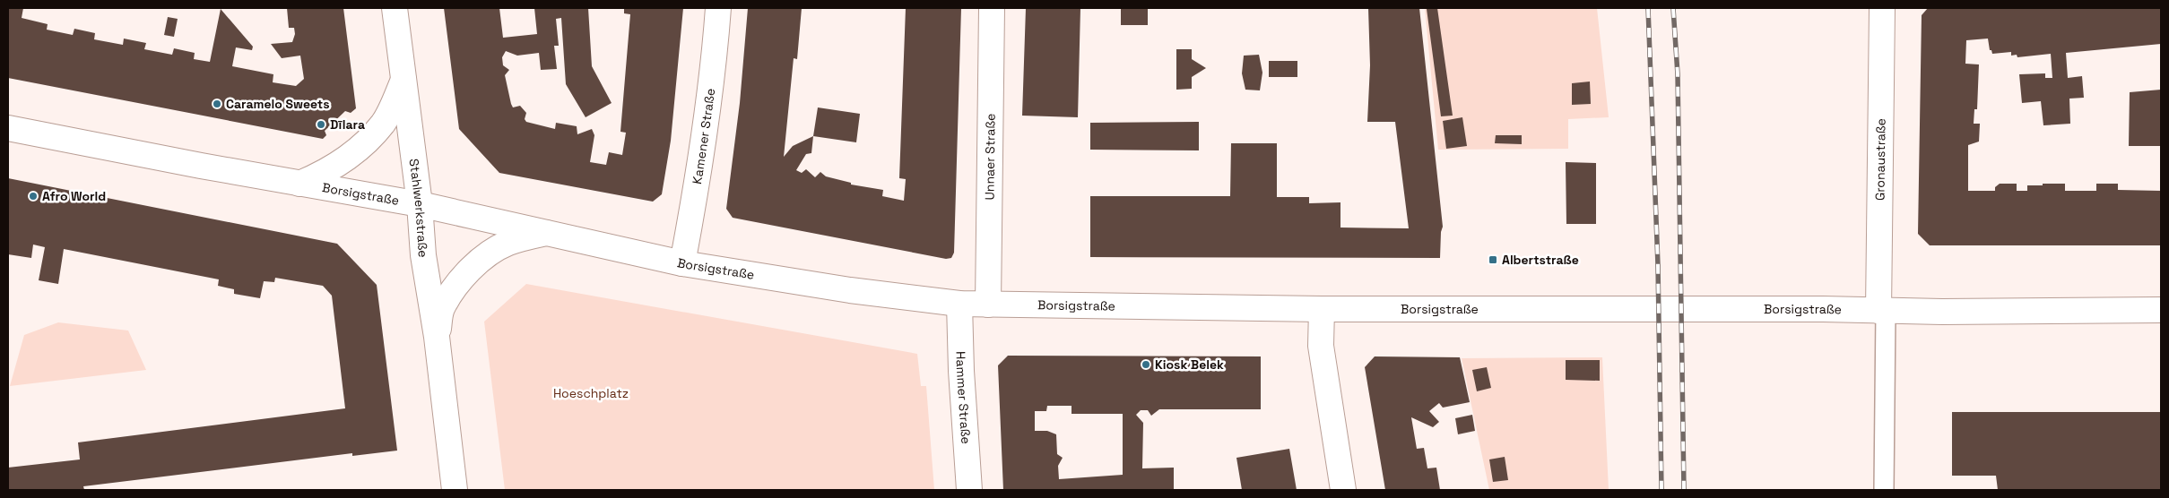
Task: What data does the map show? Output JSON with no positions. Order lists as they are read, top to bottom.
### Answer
{
  "streets": {
    "main road": [
      "Kamener Straße",
      "Unnaer Straße",
      "Gronaustraße",
      "Borsigstraße",
      "Stahlwerkstraße",
      "Hammer Straße"
    ]
  },
  "crossings": [
    ["Kamener Straße", "Borsigstraße"],
    ["Unnaer Straße", "Borsigstraße"],
    ["Gronaustraße", "Borsigstraße"],
    ["Borsigstraße", "Stahlwerkstraße"],
    ["Borsigstraße", "Hammer Straße"]
  ],
  "parks": ["Hoeschplatz"],
  "places": {
    "other": [
      "Caramelo Sweets",
      "Dīlara",
      "Afro World",
      "Kiosk Belek"
    ],
    "transit": ["Albertstraße"]
  }
}
